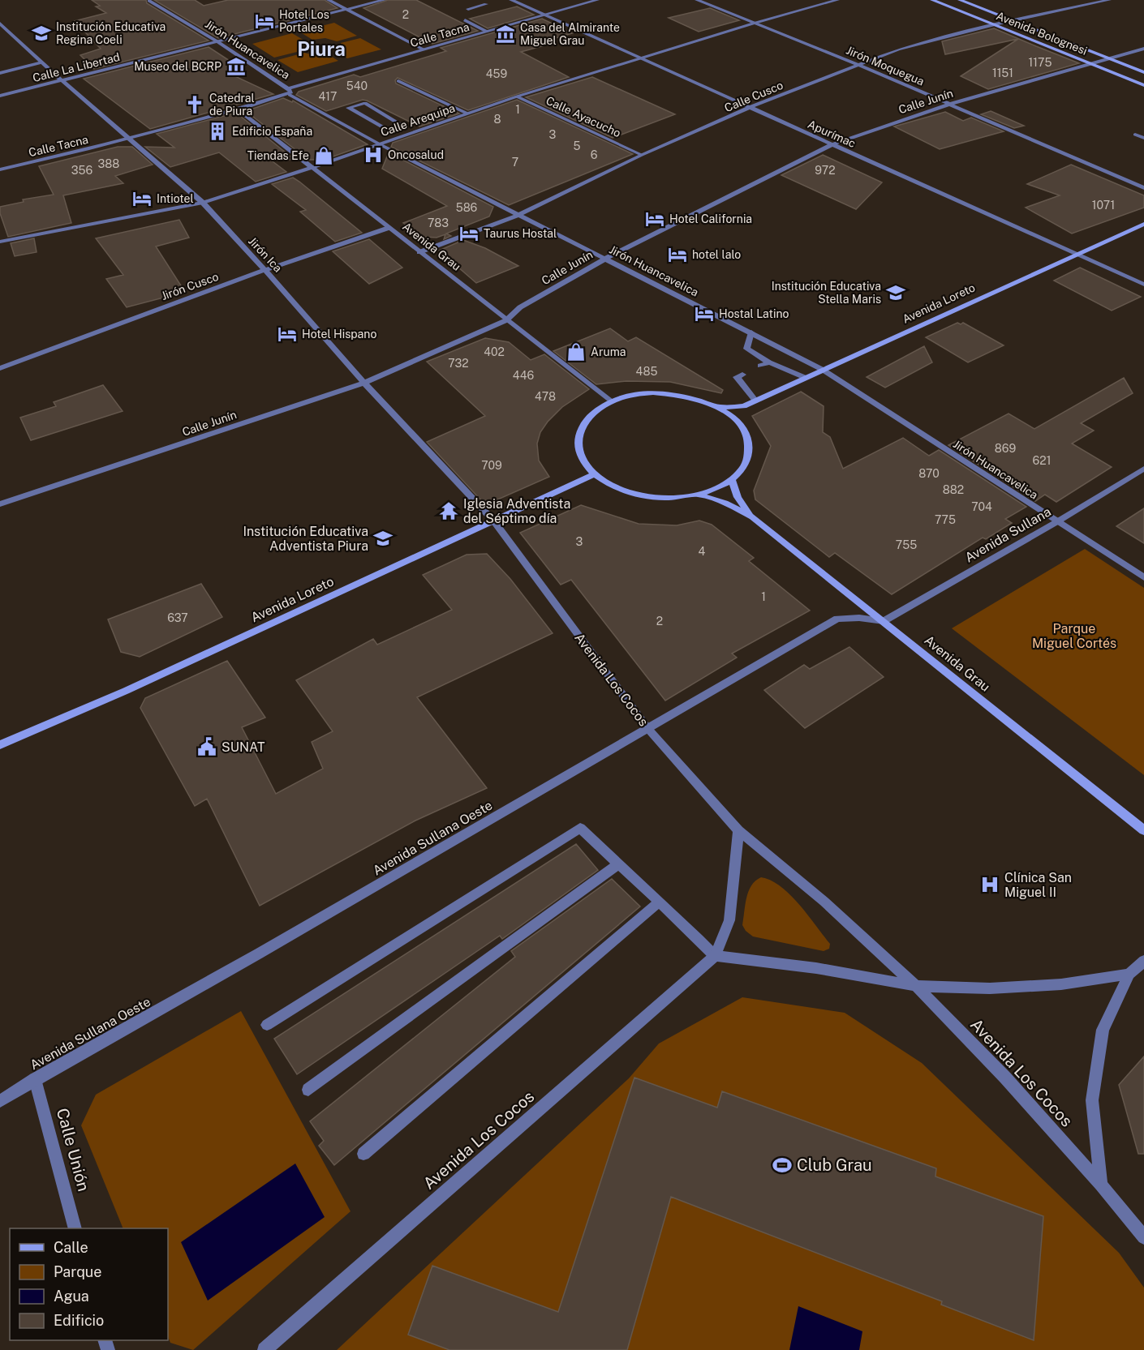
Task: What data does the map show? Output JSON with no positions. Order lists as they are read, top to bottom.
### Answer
{
  "streets": {
    "main road": ["Avenida Bolognesi", "Avenida Grau", "Avenida Loreto"],
    "street": [
      "Calle Tacna",
      "Jirón Huancavelica",
      "Jirón Moquegua",
      "Calle La Libertad",
      "Calle Cusco",
      "Calle Junín",
      "Calle Ayacucho",
      "Calle Arequipa",
      "Apurímac",
      "Jirón Ica",
      "Jirón Cusco",
      "Avenida Sullana",
      "Avenida Los Cocos",
      "Avenida Sullana Oeste",
      "Calle Unión"
    ]
  },
  "crossings": [
    ["Avenida Bolognesi", "Calle Cusco"],
    ["Avenida Bolognesi", "Calle Junín"],
    ["Calle Tacna", "Jirón Huancavelica"],
    ["Calle Tacna", "Apurímac"],
    ["Calle Tacna", "Avenida Grau"],
    ["Calle Tacna", "Jirón Ica"],
    ["Jirón Huancavelica", "Calle La Libertad"],
    ["Jirón Huancavelica", "Calle Cusco"],
    ["Jirón Huancavelica", "Calle Junín"],
    ["Jirón Huancavelica", "Calle Arequipa"],
    ["Jirón Huancavelica", "Avenida Loreto"],
    ["Jirón Huancavelica", "Avenida Sullana"],
    ["Jirón Moquegua", "Calle Cusco"],
    ["Jirón Moquegua", "Calle Junín"],
    ["Jirón Moquegua", "Calle Arequipa"],
    ["Calle La Libertad", "Jirón Ica"],
    ["Calle Cusco", "Calle Ayacucho"],
    ["Calle Cusco", "Apurímac"],
    ["Calle Cusco", "Avenida Grau"],
    ["Calle Junín", "Apurímac"],
    ["Calle Junín", "Avenida Grau"],
    ["Calle Junín", "Jirón Ica"],
    ["Calle Ayacucho", "Calle Arequipa"],
    ["Calle Arequipa", "Apurímac"],
    ["Calle Arequipa", "Avenida Grau"],
    ["Calle Arequipa", "Jirón Ica"],
    ["Apurímac", "Avenida Loreto"],
    ["Avenida Grau", "Jirón Cusco"],
    ["Avenida Grau", "Avenida Loreto"],
    ["Avenida Grau", "Avenida Sullana"],
    ["Avenida Grau", "Avenida Sullana Oeste"],
    ["Jirón Ica", "Jirón Cusco"],
    ["Jirón Ica", "Avenida Loreto"],
    ["Jirón Ica", "Avenida Los Cocos"],
    ["Avenida Loreto", "Avenida Los Cocos"],
    ["Avenida Sullana", "Avenida Sullana Oeste"],
    ["Avenida Los Cocos", "Avenida Sullana Oeste"],
    ["Avenida Sullana Oeste", "Calle Unión"]
  ],
  "districts": ["Piura"],
  "parks": ["Parque Miguel Cortés"],
  "places": {
    "hotel": [
      "Hotel Los Portales",
      "Intiotel",
      "Hotel California",
      "Taurus Hostal",
      "hotel lalo",
      "Hostal Latino",
      "Hotel Hispano"
    ],
    "school or university": ["Institución Educativa Regina Coeli", "Institución Educativa Stella Maris", "Institución Educativa Adventista Piura"],
    "museum": ["Casa del Almirante Miguel Grau", "Museo del BCRP"],
    "church": ["Catedral de Piura"],
    "building": ["Edificio España"],
    "hospital": ["Oncosalud", "Clínica San Miguel II"],
    "shop": ["Tiendas Efe", "Aruma"],
    "temple": ["Iglesia Adventista del Séptimo día"],
    "public building": ["SUNAT"],
    "sports": ["Club Grau"]
  },
  "house_numbers": [
    "2",
    "1175",
    "1151",
    "459",
    "540",
    "417",
    "1",
    "8",
    "3",
    "5",
    "6",
    "7",
    "388",
    "356",
    "972",
    "1071",
    "586",
    "783",
    "402",
    "732",
    "485",
    "446",
    "478",
    "869",
    "621",
    "709",
    "870",
    "882",
    "704",
    "775",
    "3",
    "755",
    "4",
    "1",
    "637",
    "2"
  ],
  "legend": [
    "Calle",
    "Parque",
    "Agua",
    "Edificio"
  ]
}
